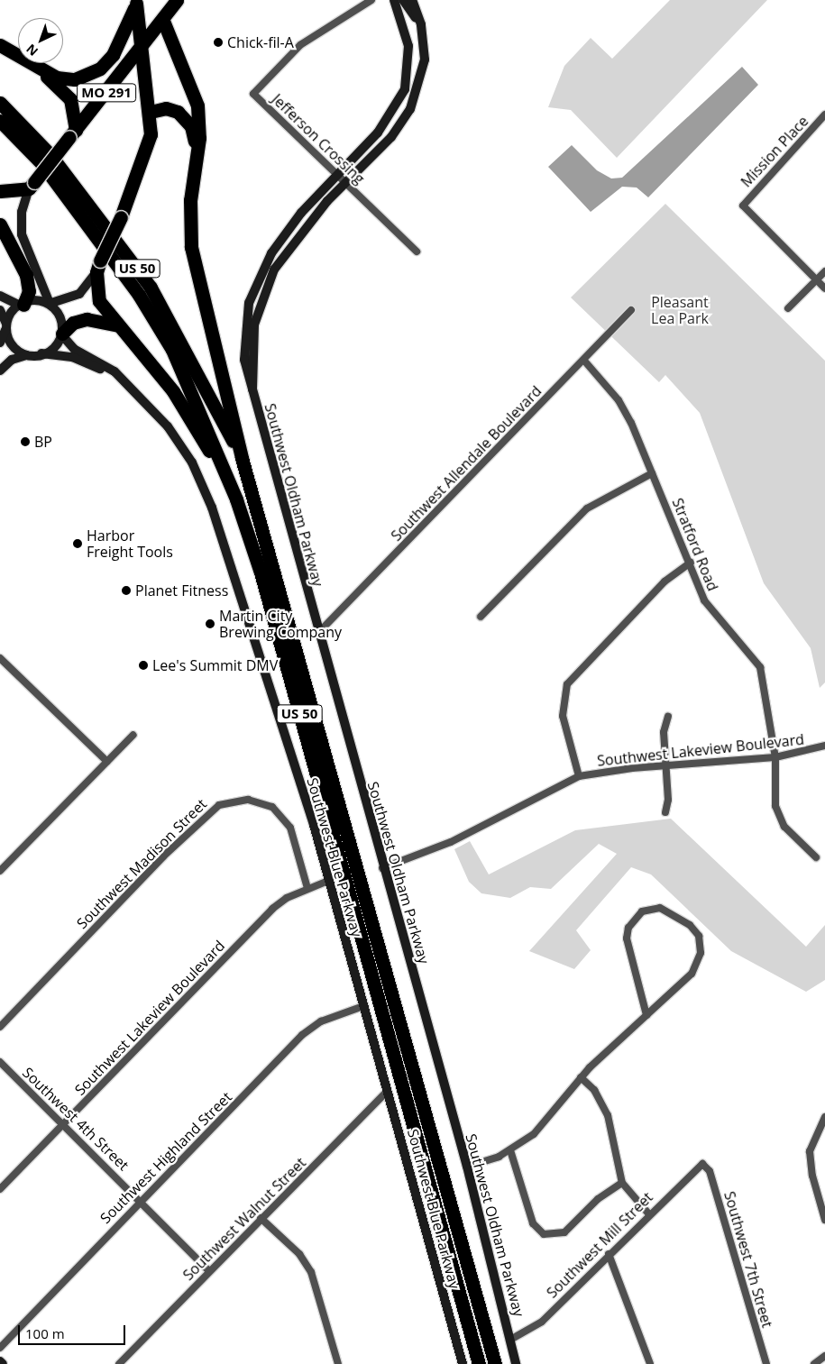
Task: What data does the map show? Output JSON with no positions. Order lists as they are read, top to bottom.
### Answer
{
  "streets": {
    "highway": ["MO 291", "US 50"],
    "street": [
      "Jefferson Crossing",
      "Mission Place",
      "Southwest Allendale Boulevard",
      "Southwest Oldham Parkway",
      "Stratford Road",
      "Southwest Lakeview Boulevard",
      "Southwest Blue Parkway",
      "Southwest Madison Street",
      "Southwest 4th Street",
      "Southwest Highland Street",
      "Southwest Walnut Street",
      "Southwest Mill Street",
      "Southwest 7th Street"
    ]
  },
  "crossings": [
    ["Jefferson Crossing", "Southwest Oldham Parkway"],
    ["Southwest Allendale Boulevard", "Southwest Oldham Parkway"],
    ["Southwest Allendale Boulevard", "Stratford Road"],
    ["Southwest Oldham Parkway", "Southwest Lakeview Boulevard"],
    ["Southwest Oldham Parkway", "Southwest Mill Street"],
    ["Stratford Road", "Southwest Lakeview Boulevard"],
    ["Southwest Lakeview Boulevard", "Southwest Blue Parkway"],
    ["Southwest Lakeview Boulevard", "Southwest Madison Street"],
    ["Southwest Lakeview Boulevard", "Southwest 4th Street"],
    ["Southwest Blue Parkway", "Southwest Highland Street"],
    ["Southwest Blue Parkway", "Southwest Walnut Street"],
    ["Southwest 4th Street", "Southwest Highland Street"],
    ["Southwest 4th Street", "Southwest Walnut Street"],
    ["Southwest Mill Street", "Southwest 7th Street"]
  ],
  "parks": ["Pleasant Lea Park"],
  "places": [
    "Chick-fil-A",
    "BP",
    "Harbor Freight Tools",
    "Planet Fitness",
    "Martin City Brewing Company",
    "Lee's Summit DMV"
  ],
  "scale_bar": "100 m",
  "north": "bottom left"
}
